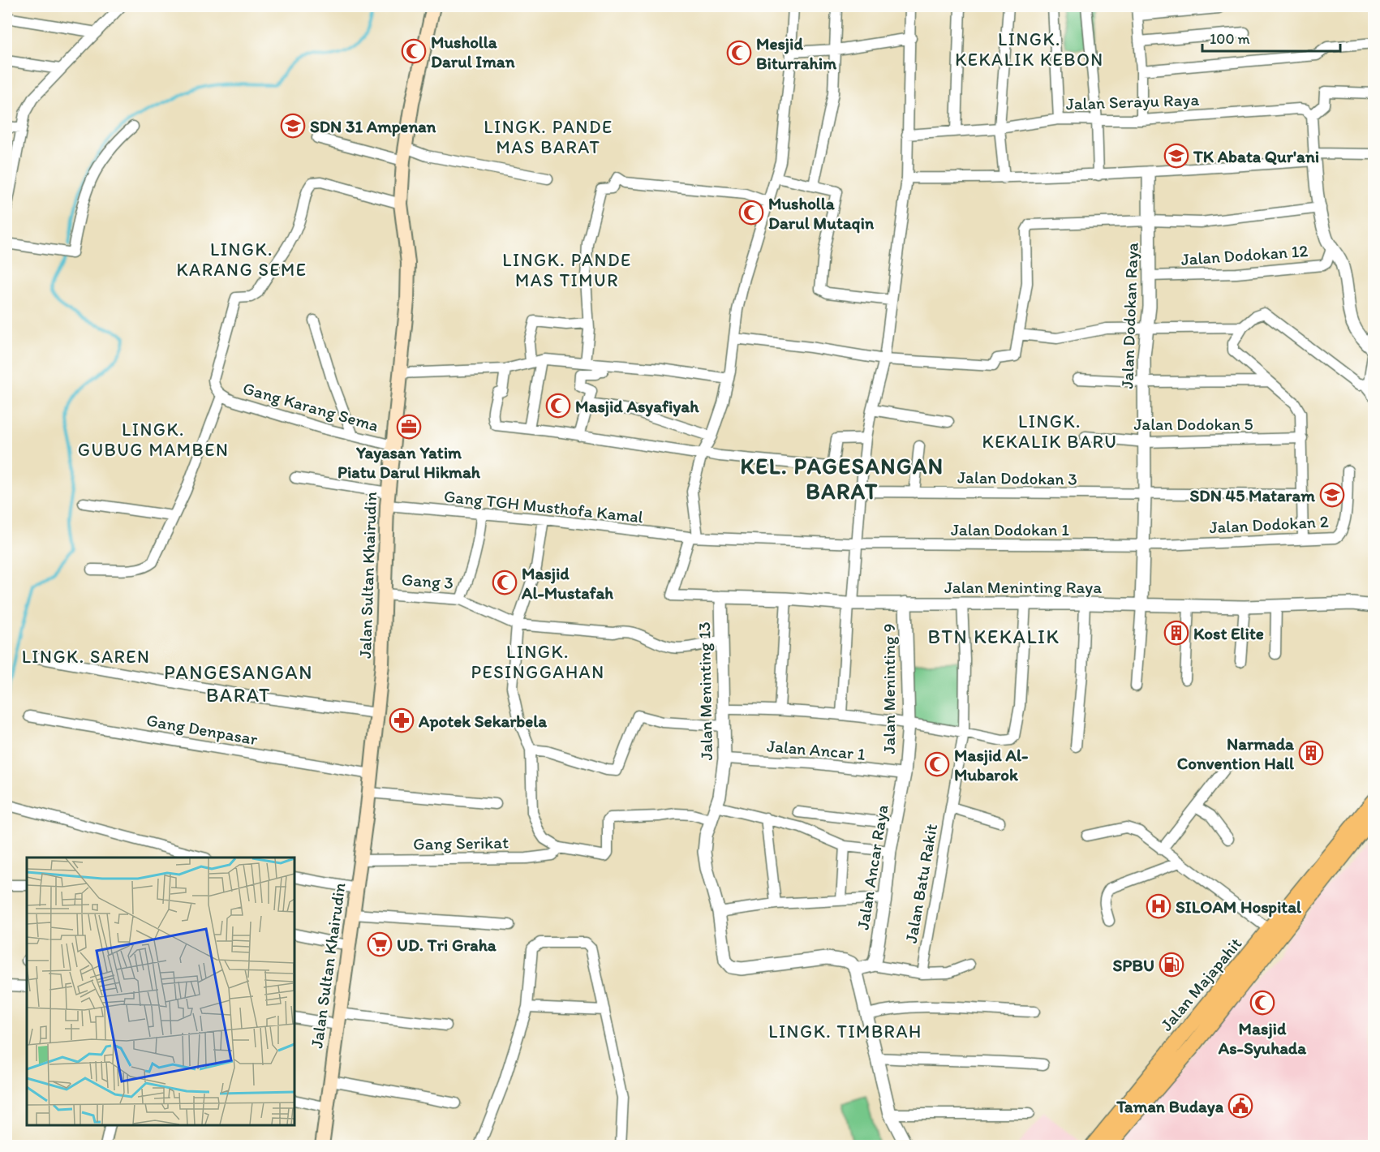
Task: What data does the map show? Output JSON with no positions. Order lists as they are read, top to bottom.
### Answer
{
  "streets": {
    "main road": ["Jalan Sultan Khairudin", "Jalan Majapahit"],
    "street": [
      "Jalan Serayu Raya",
      "Jalan Dodokan 12",
      "Jalan Dodokan Raya",
      "Gang Karang Sema",
      "Jalan Dodokan 5",
      "Jalan Dodokan 3",
      "Gang TGH Musthofa Kamal",
      "Jalan Dodokan 2",
      "Jalan Dodokan 1",
      "Gang 3",
      "Jalan Meninting Raya",
      "Jalan Meninting 9",
      "Jalan Meninting 13",
      "Gang Denpasar",
      "Jalan Ancar 1",
      "Gang Serikat",
      "Jalan Ancar Raya",
      "Jalan Batu Rakit"
    ]
  },
  "crossings": [
    ["Jalan Dodokan 12", "Jalan Dodokan Raya"],
    ["Jalan Dodokan Raya", "Jalan Dodokan 5"],
    ["Jalan Dodokan Raya", "Jalan Dodokan 3"],
    ["Jalan Dodokan Raya", "Jalan Dodokan 1"],
    ["Jalan Dodokan Raya", "Jalan Meninting Raya"],
    ["Gang Karang Sema", "Jalan Sultan Khairudin"],
    ["Gang TGH Musthofa Kamal", "Jalan Dodokan 1"],
    ["Gang TGH Musthofa Kamal", "Jalan Sultan Khairudin"],
    ["Gang TGH Musthofa Kamal", "Jalan Meninting Raya"],
    ["Jalan Dodokan 2", "Jalan Dodokan 1"],
    ["Jalan Sultan Khairudin", "Gang 3"],
    ["Jalan Sultan Khairudin", "Gang Denpasar"],
    ["Jalan Sultan Khairudin", "Gang Serikat"],
    ["Gang 3", "Jalan Meninting 13"],
    ["Jalan Meninting Raya", "Jalan Meninting 9"],
    ["Jalan Meninting Raya", "Jalan Meninting 13"],
    ["Jalan Meninting Raya", "Jalan Batu Rakit"],
    ["Jalan Meninting 9", "Jalan Ancar 1"],
    ["Jalan Meninting 9", "Jalan Ancar Raya"],
    ["Jalan Meninting 13", "Jalan Ancar 1"],
    ["Jalan Ancar 1", "Jalan Ancar Raya"]
  ],
  "districts": [
    "LINGK. KEKALIK KEBON",
    "LINGK. PANDE MAS BARAT",
    "LINGK. KARANG SEME",
    "LINGK. PANDE MAS TIMUR",
    "LINGK. KEKALIK BARU",
    "LINGK. GUBUG MAMBEN",
    "KEL. PAGESANGAN BARAT",
    "BTN KEKALIK",
    "LINGK. PESINGGAHAN",
    "LINGK. SAREN",
    "PANGESANGAN BARAT",
    "LINGK. TIMBRAH"
  ],
  "places": {
    "mosque": [
      "Musholla Darul Iman",
      "Mesjid Biturrahim",
      "Musholla Darul Mutaqin",
      "Masjid Asyafiyah",
      "Masjid Al-Mustafah",
      "Masjid Al- Mubarok",
      "Masjid As-Syuhada"
    ],
    "school or university": ["SDN 31 Ampenan", "TK Abata Qur'ani", "SDN 45 Mataram"],
    "office": ["Yayasan Yatim Piatu Darul Hikmah"],
    "building": ["Kost Elite", "Narmada Convention Hall"],
    "pharmacy": ["Apotek Sekarbela"],
    "hospital": ["SILOAM Hospital"],
    "supermarket": ["UD. Tri Graha"],
    "fuel station": ["SPBU"],
    "public building": ["Taman Budaya"]
  },
  "scale_bar": "100 m"
}
